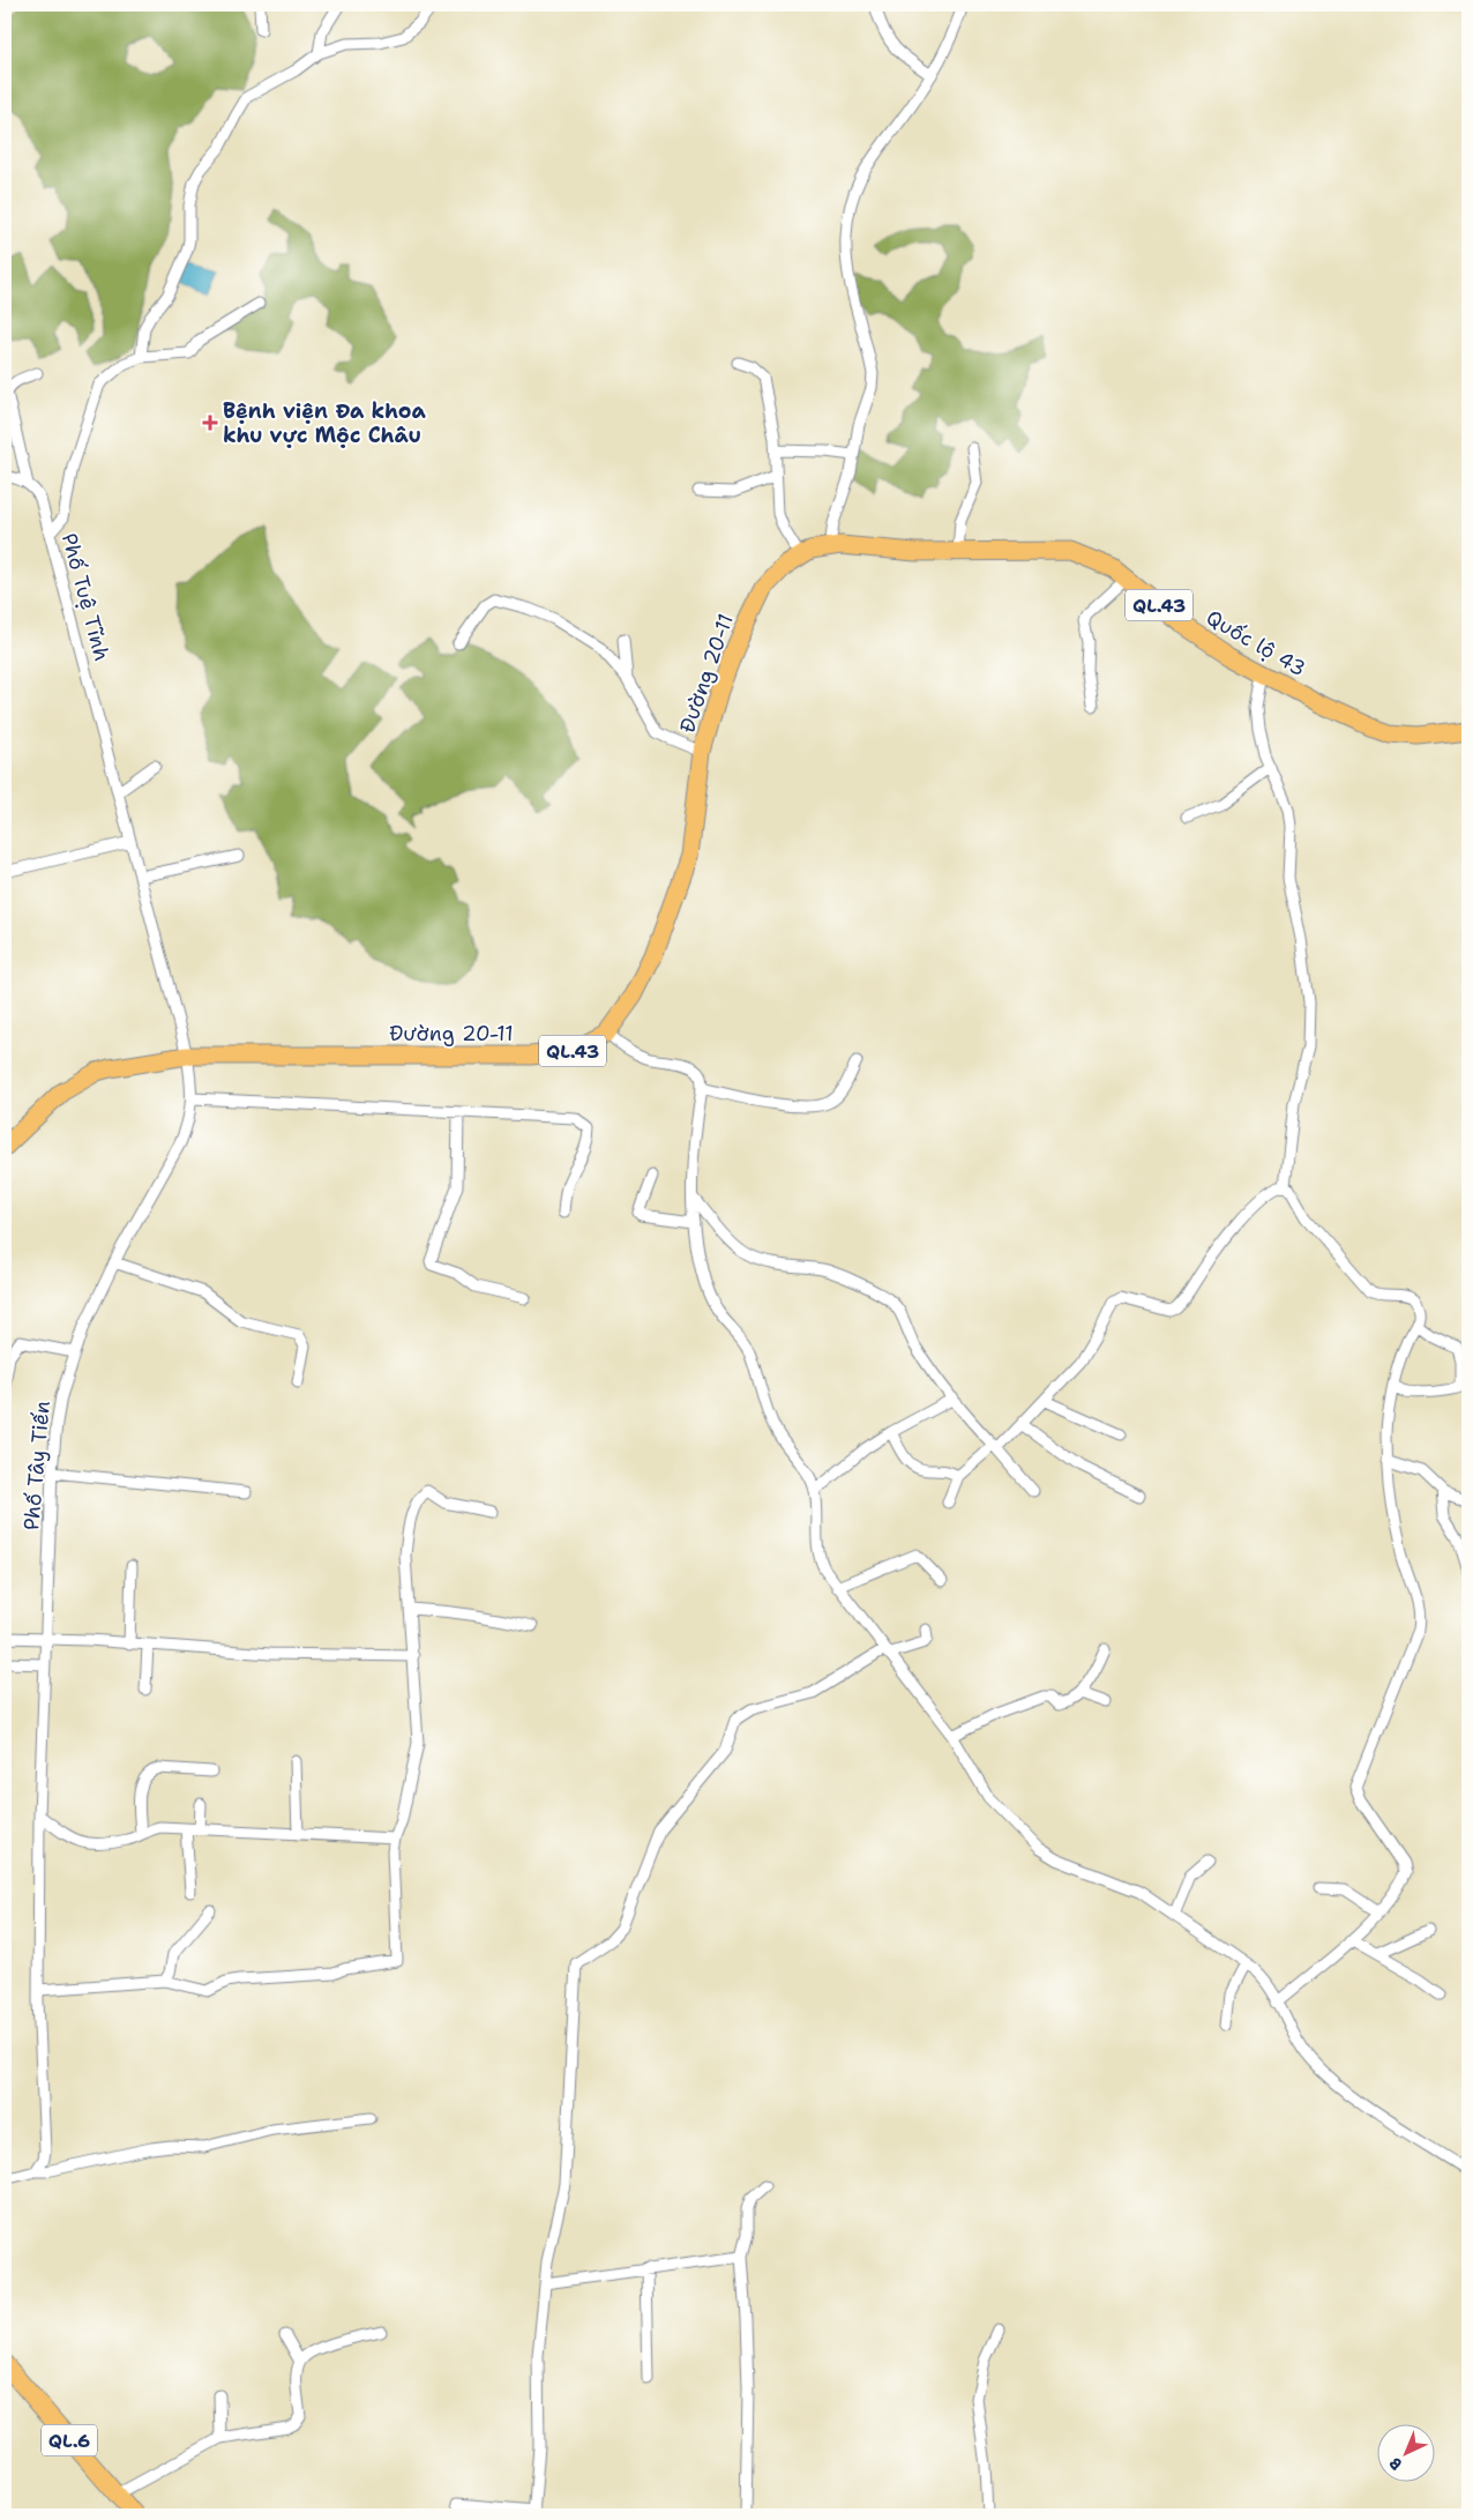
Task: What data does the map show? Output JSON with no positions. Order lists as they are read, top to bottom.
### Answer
{
  "streets": {
    "highway": [
      "QL.43",
      "Quốc lộ 43",
      "Đường 20-11",
      "QL.6"
    ],
    "street": ["Phố Tuệ Tĩnh", "Phố Tây Tiến"]
  },
  "crossings": [
    ["Quốc lộ 43", "Đường 20-11"],
    ["Đường 20-11", "Phố Tây Tiến"]
  ],
  "places": {
    "health": ["Bệnh viện Đa khoa khu vực Mộc Châu"]
  },
  "north": "bottom left"
}
